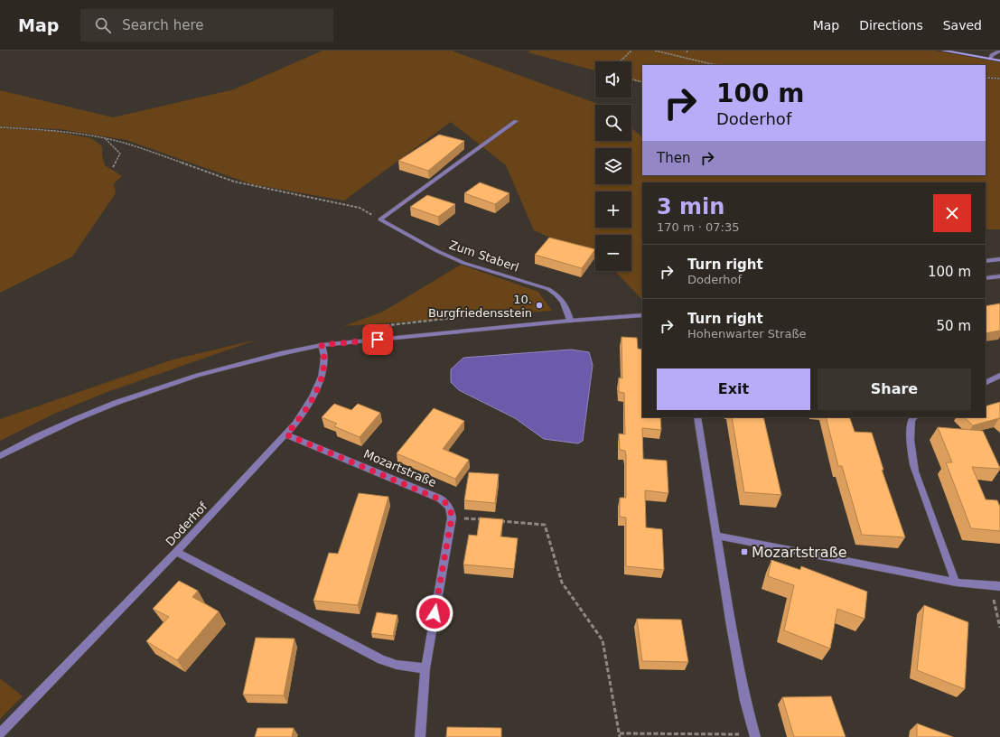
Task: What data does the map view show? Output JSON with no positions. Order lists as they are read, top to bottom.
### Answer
{
  "streets": {
    "street": ["Zum Staberl", "Mozartstraße", "Doderhof"]
  },
  "crossings": [
    ["Mozartstraße", "Doderhof"]
  ],
  "places": {
    "other": ["10. Burgfriedensstein"],
    "transit": ["Mozartstraße"]
  },
  "page": {
    "header": "Map",
    "search": "Search here",
    "nav": ["Map", "Directions", "Saved"],
    "map_buttons": ["+", "−"],
    "turn": ["100 m", "Doderhof"],
    "then": "Then",
    "heading": ["3 min", "170 m · 07:35"],
    "list": [
      {
        "name": "Turn right",
        "note": "Doderhof",
        "value": "100 m"
      },
      {
        "name": "Turn right",
        "note": "Hohenwarter Straße",
        "value": "50 m"
      }
    ],
    "buttons": ["Exit", "Share"]
  }
}
